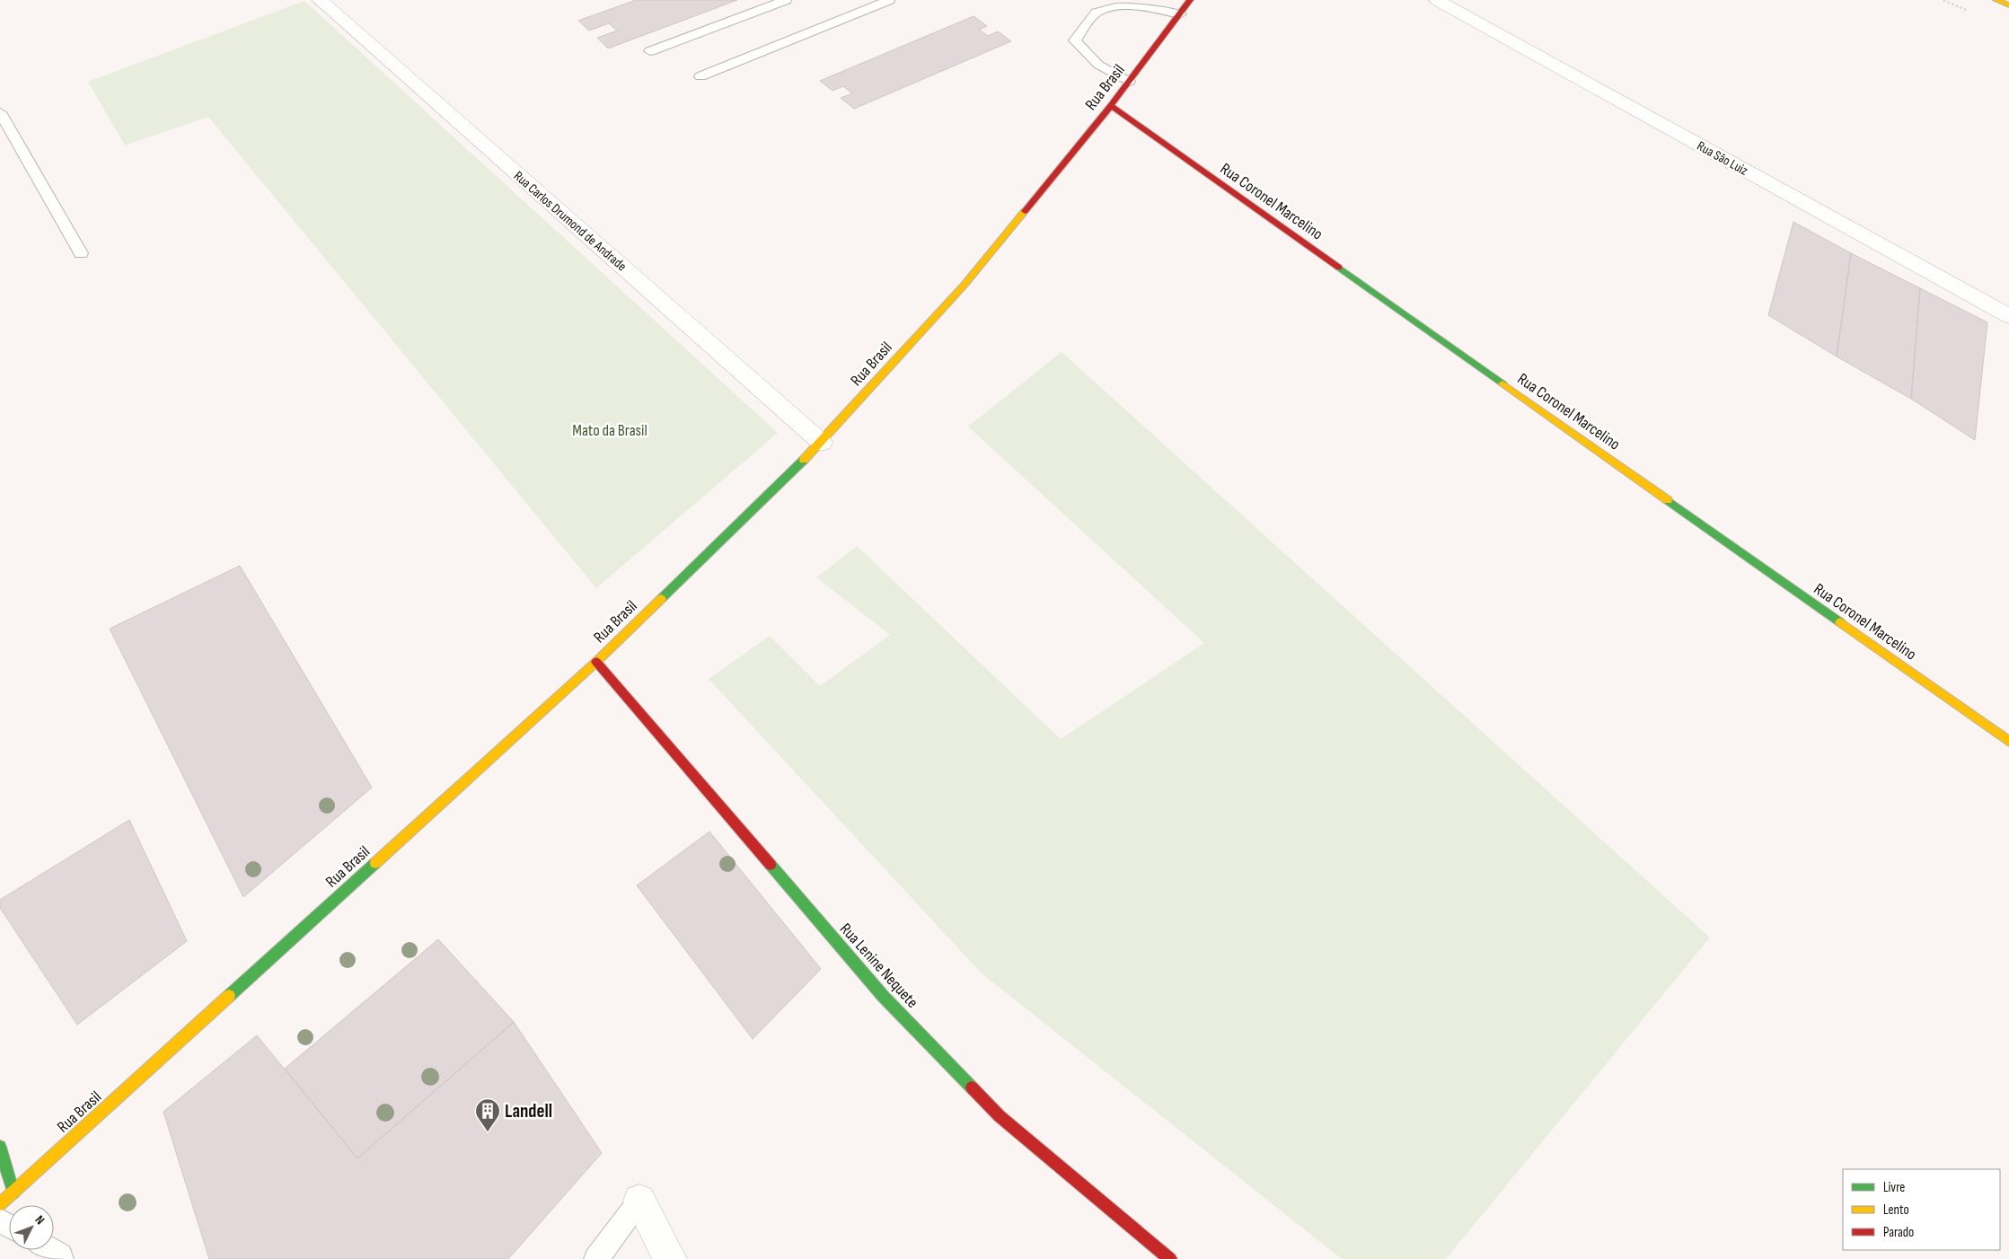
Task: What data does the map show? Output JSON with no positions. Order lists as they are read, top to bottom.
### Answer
{
  "streets": {
    "street": [
      "Rua Brasil",
      "Rua São Luiz",
      "Rua Coronel Marcelino",
      "Rua Carlos Drumond de Andrade",
      "Rua Lenine Nequete"
    ]
  },
  "crossings": [
    ["Rua Brasil", "Rua Coronel Marcelino"],
    ["Rua Brasil", "Rua Carlos Drumond de Andrade"],
    ["Rua Brasil", "Rua Lenine Nequete"]
  ],
  "parks": ["Mato da Brasil"],
  "places": {
    "building": ["Landell"]
  },
  "legend": ["Livre", "Lento", "Parado"],
  "north": "top right"
}
